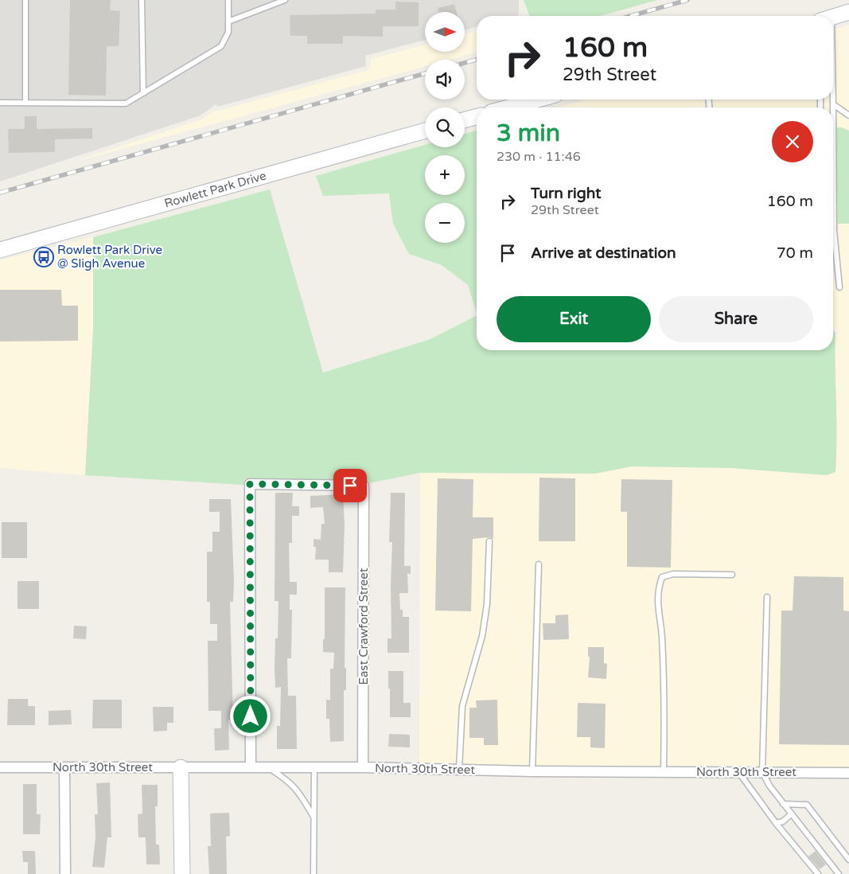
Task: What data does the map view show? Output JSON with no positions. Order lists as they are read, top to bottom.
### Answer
{
  "streets": {
    "street": ["Rowlett Park Drive", "East Crawford Street", "North 30th Street"]
  },
  "crossings": [
    ["East Crawford Street", "North 30th Street"]
  ],
  "places": {
    "bus stop": ["Rowlett Park Drive @ Sligh Avenue"]
  },
  "north": "right",
  "page": {
    "map_buttons": ["+", "−"],
    "turn": ["160 m", "29th Street"],
    "heading": ["3 min", "230 m · 11:46"],
    "list": [
      {
        "name": "Turn right",
        "note": "29th Street",
        "value": "160 m"
      },
      {
        "name": "Arrive at destination",
        "value": "70 m"
      }
    ],
    "buttons": ["Exit", "Share"]
  }
}
